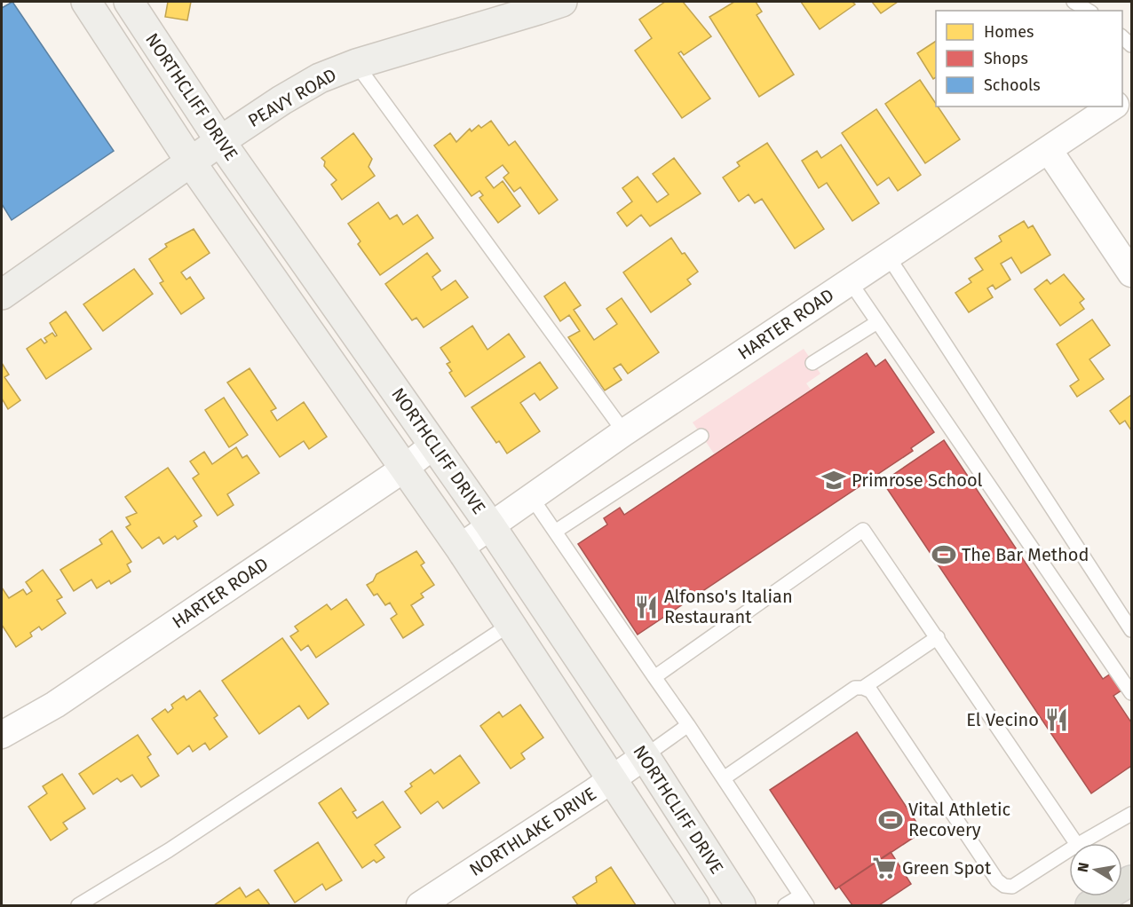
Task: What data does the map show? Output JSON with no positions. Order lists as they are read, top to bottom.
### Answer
{
  "streets": {
    "street": [
      "NORTHCLIFF DRIVE",
      "PEAVY ROAD",
      "HARTER ROAD",
      "NORTHLAKE DRIVE"
    ]
  },
  "crossings": [
    ["NORTHCLIFF DRIVE", "PEAVY ROAD"],
    ["NORTHCLIFF DRIVE", "HARTER ROAD"],
    ["NORTHCLIFF DRIVE", "NORTHLAKE DRIVE"]
  ],
  "places": {
    "school or university": ["Primrose School"],
    "sports": ["The Bar Method", "Vital Athletic Recovery"],
    "restaurant": ["Alfonso's Italian Restaurant", "El Vecino"],
    "supermarket": ["Green Spot"]
  },
  "legend": ["Homes", "Shops", "Schools"],
  "north": "left"
}
